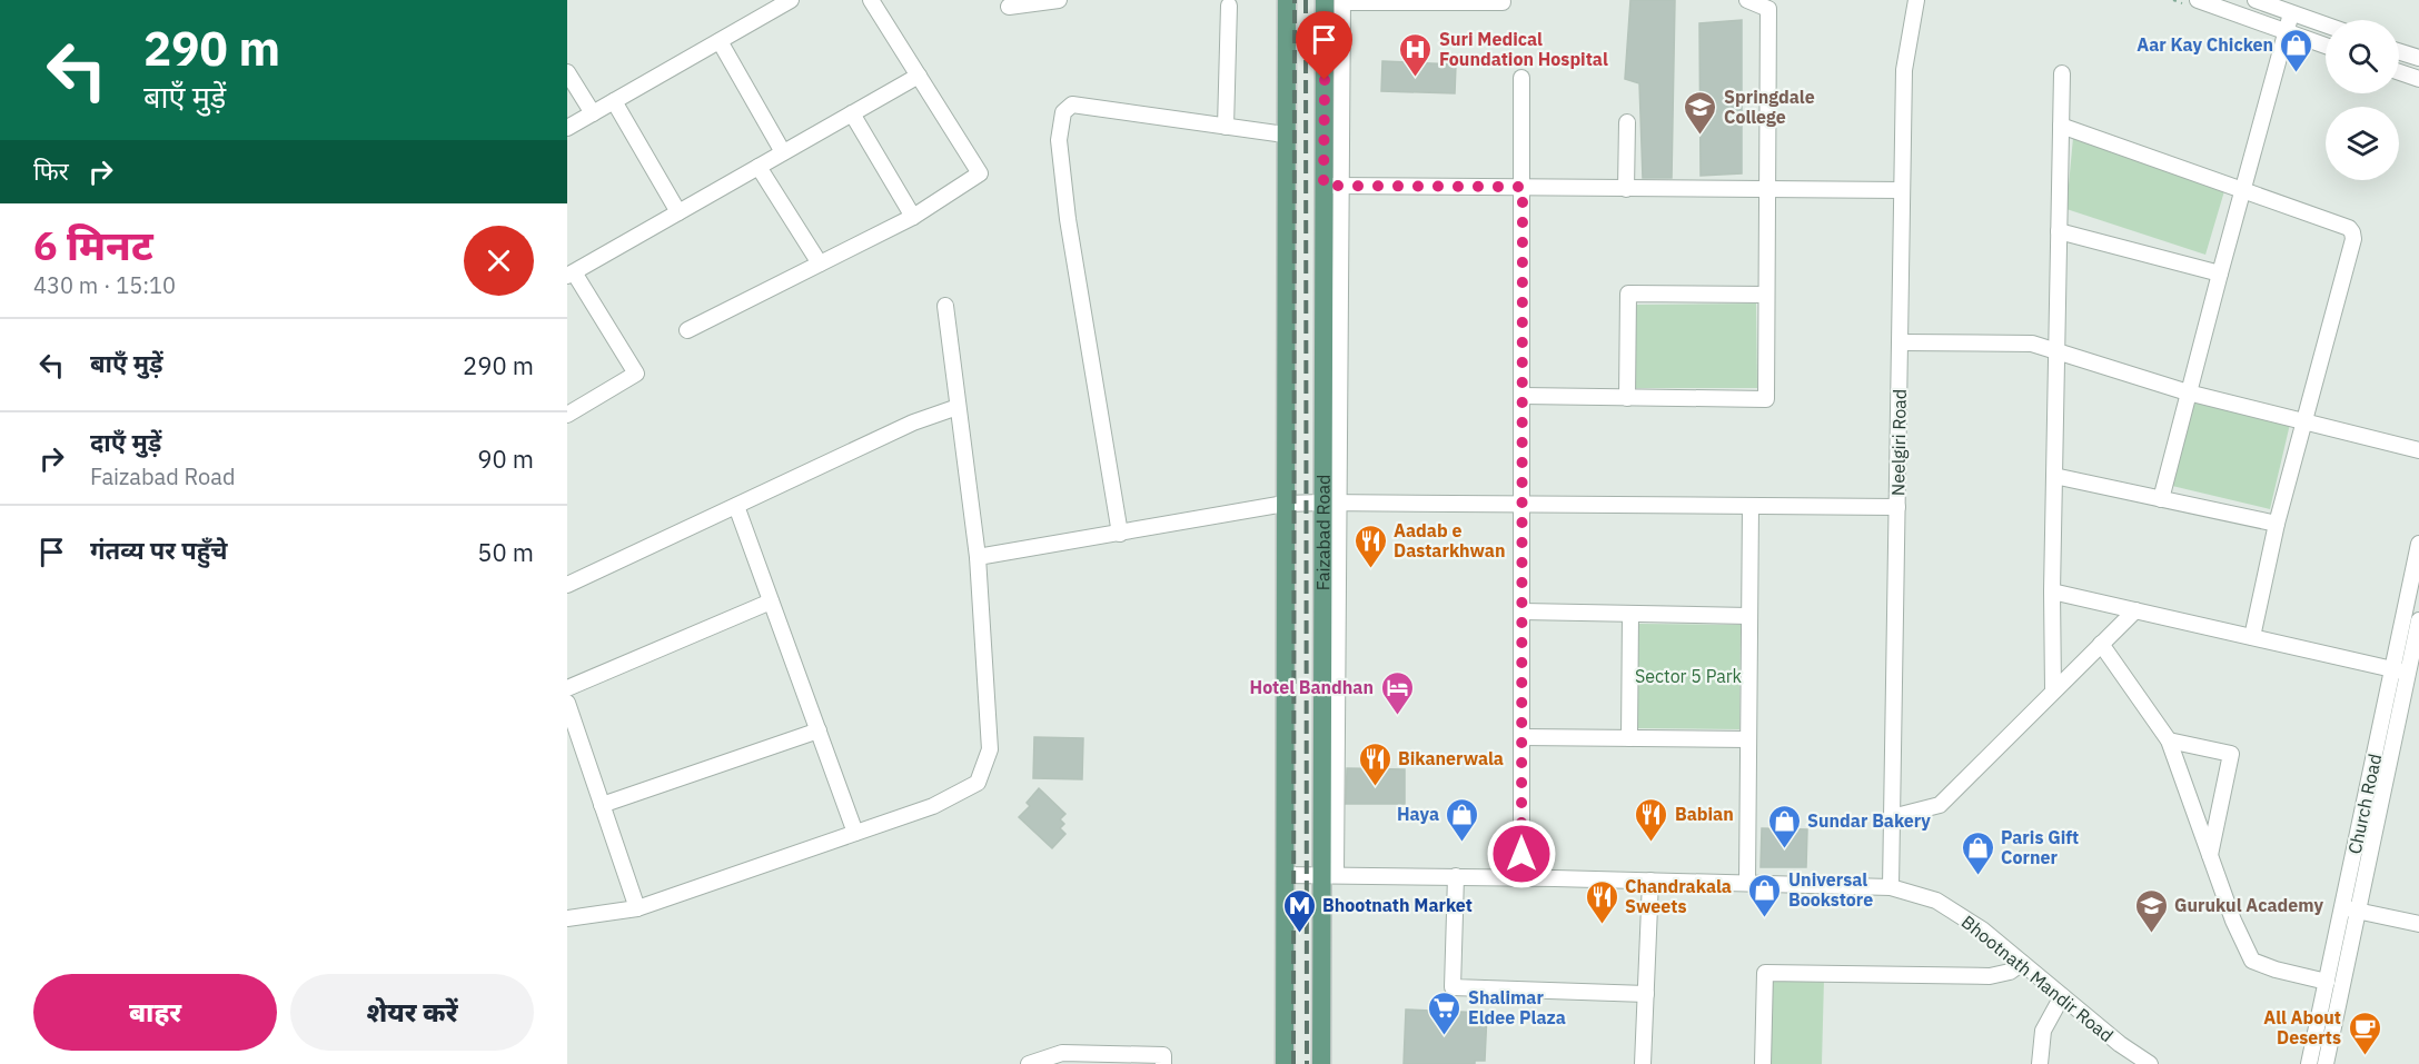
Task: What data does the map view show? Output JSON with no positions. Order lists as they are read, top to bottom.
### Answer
{
  "streets": {
    "main road": ["Faizabad Road"],
    "street": ["Neelgiri Road", "Church Road", "Bhootnath Mandir Road"]
  },
  "crossings": [
    ["Neelgiri Road", "Bhootnath Mandir Road"],
    ["Faizabad Road", "Bhootnath Mandir Road"]
  ],
  "parks": ["Sector 5 Park"],
  "places": {
    "shop": [
      "Aar Kay Chicken",
      "Haya",
      "Sundar Bakery",
      "Paris Gift Corner",
      "Universal Bookstore"
    ],
    "hospital": ["Suri Medical Foundation Hospital"],
    "school or university": ["Springdale College", "Gurukul Academy"],
    "restaurant": [
      "Aadab e Dastarkhwan",
      "Bikanerwala",
      "Babian",
      "Chandrakala Sweets"
    ],
    "hotel": ["Hotel Bandhan"],
    "metro station": ["Bhootnath Market"],
    "supermarket": ["Shalimar Eldee Plaza"],
    "cafe": ["All About Deserts"]
  },
  "page": {
    "turn": ["290 m", "बाएँ मुड़ें"],
    "then": "फिर",
    "heading": ["6 मिनट", "430 m · 15:10"],
    "list": [
      {
        "name": "बाएँ मुड़ें",
        "value": "290 m"
      },
      {
        "name": "दाएँ मुड़ें",
        "note": "Faizabad Road",
        "value": "90 m"
      },
      {
        "name": "गंतव्य पर पहुँचे",
        "value": "50 m"
      }
    ],
    "buttons": ["बाहर", "शेयर करें"]
  }
}
